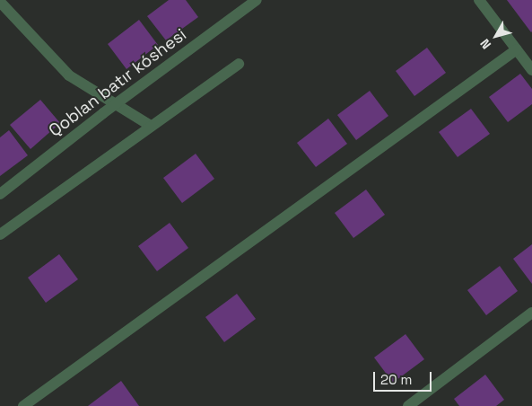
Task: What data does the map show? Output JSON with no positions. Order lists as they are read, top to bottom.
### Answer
{
  "streets": {
    "street": ["Qoblan batır kóshesi"]
  },
  "scale_bar": "20 m",
  "north": "bottom left"
}
